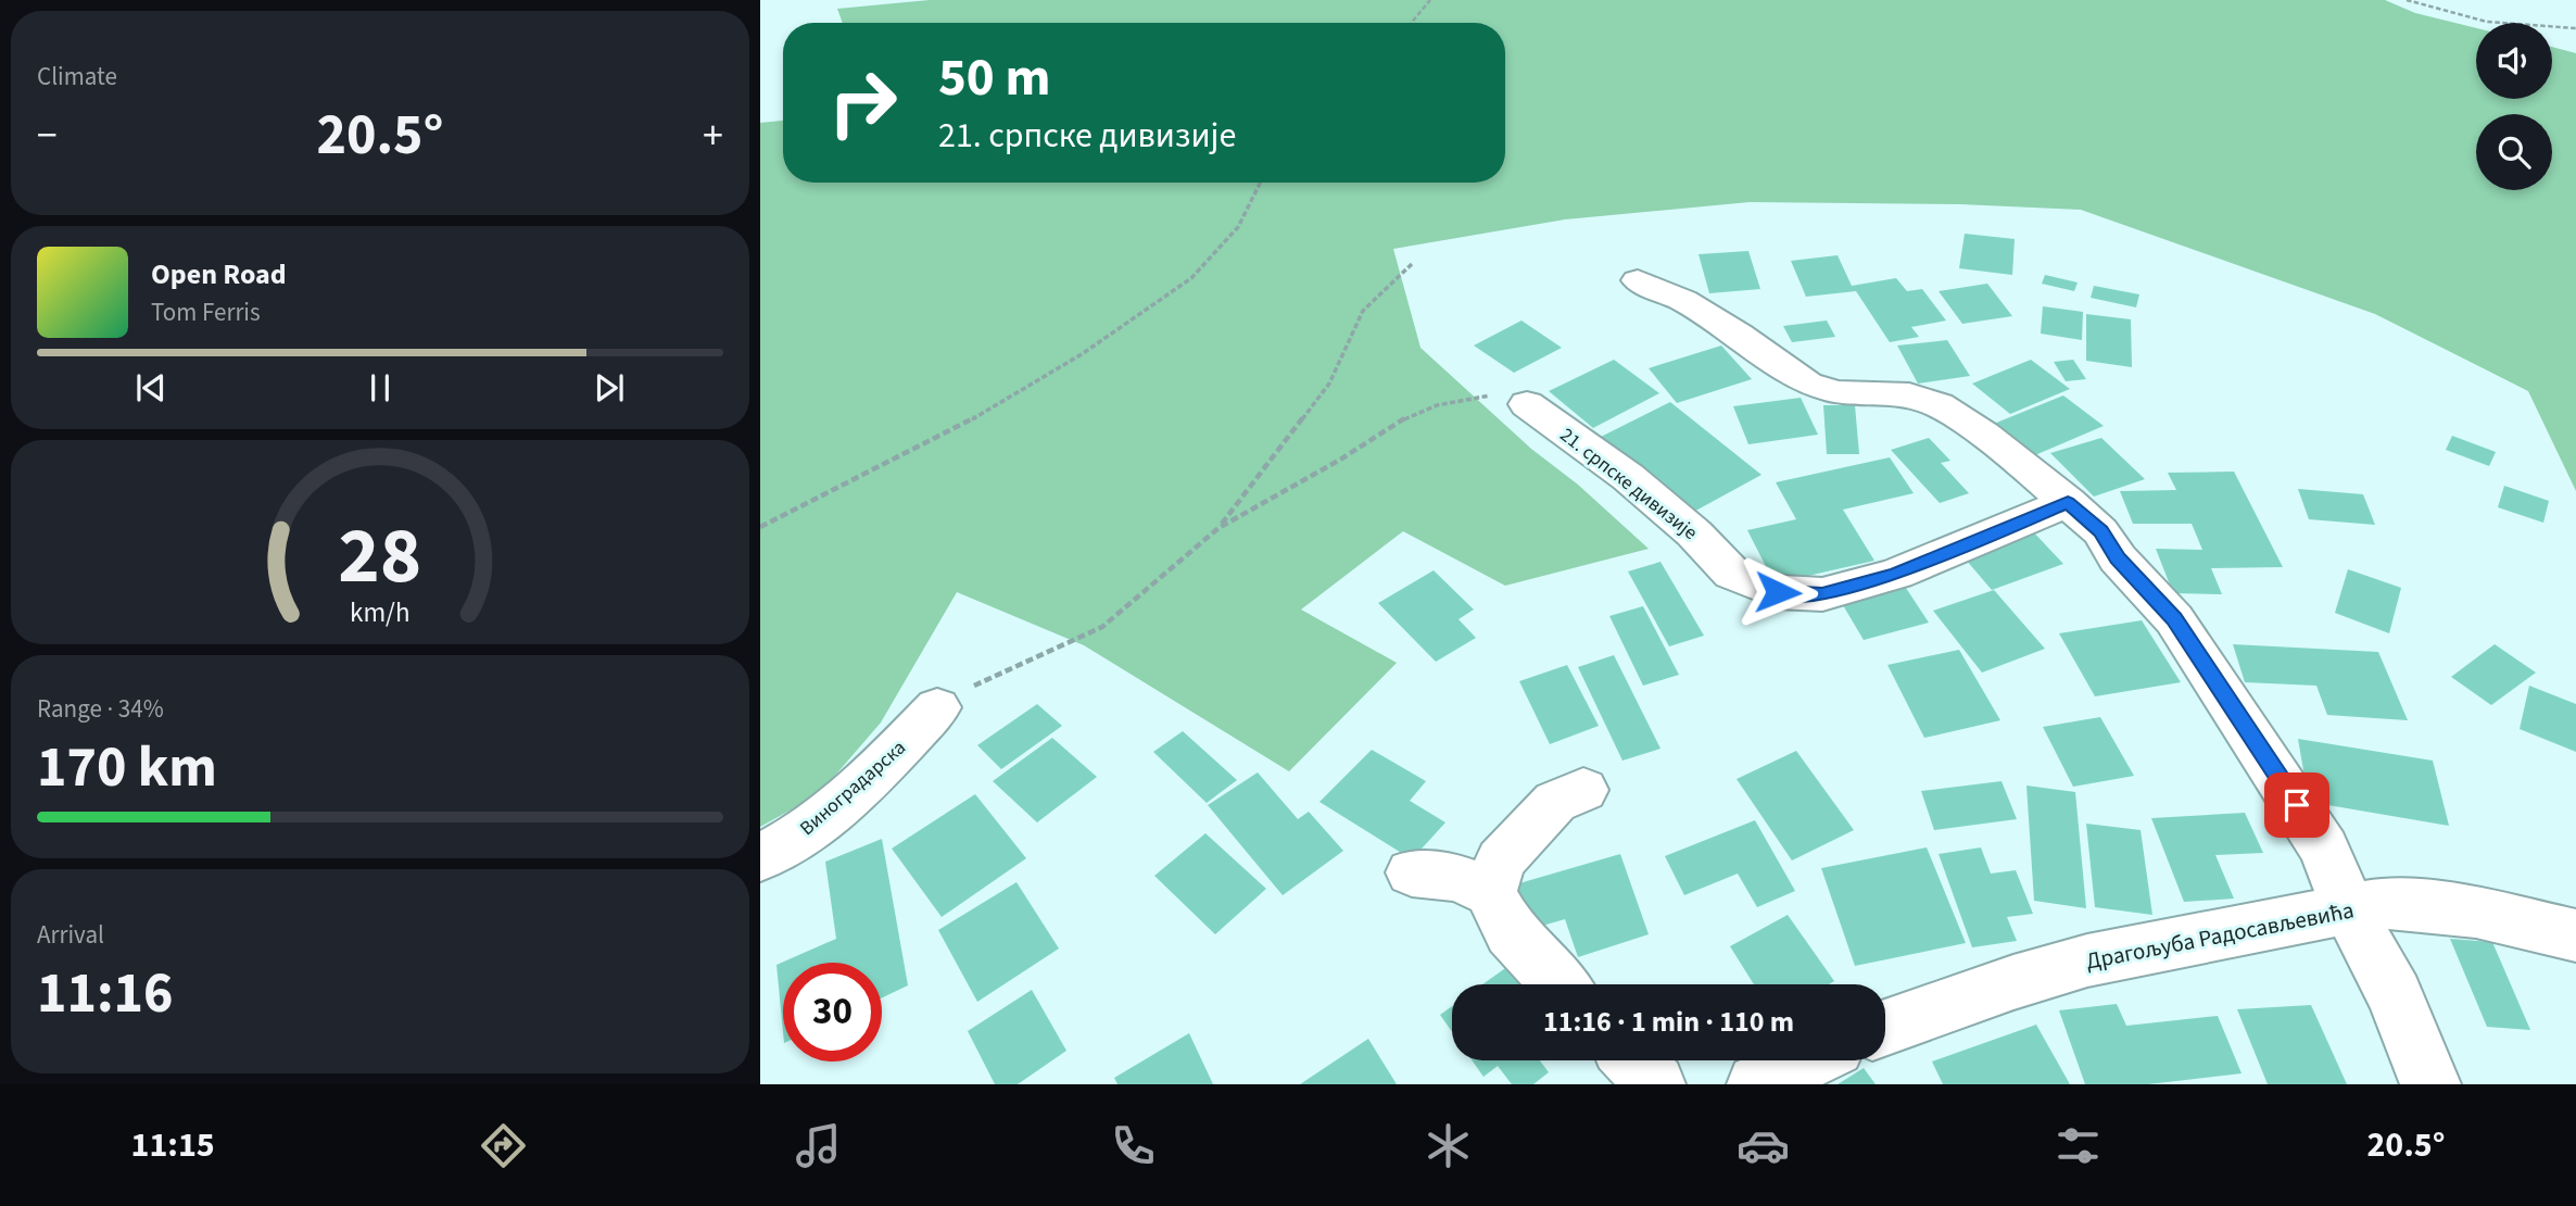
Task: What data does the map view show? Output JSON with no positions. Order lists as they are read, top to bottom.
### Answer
{
  "streets": {
    "street": ["21. српске дивизије", "Виноградарска", "Драгољуба Радосављевића"]
  },
  "page": {
    "tile": [
      "Climate",
      ["Range · 34%", "170 km"],
      ["Arrival", "11:16"]
    ],
    "turn": ["50 m", "21. српске дивизије"],
    "heat": ["−", "20.5°", "+"],
    "song": ["Open Road", "Tom Ferris"],
    "limit": "30",
    "trip": "11:16 · 1 min · 110 m",
    "tabs": ["11:15", "20.5°"],
    "gauge": ["28", "km/h"]
  }
}
